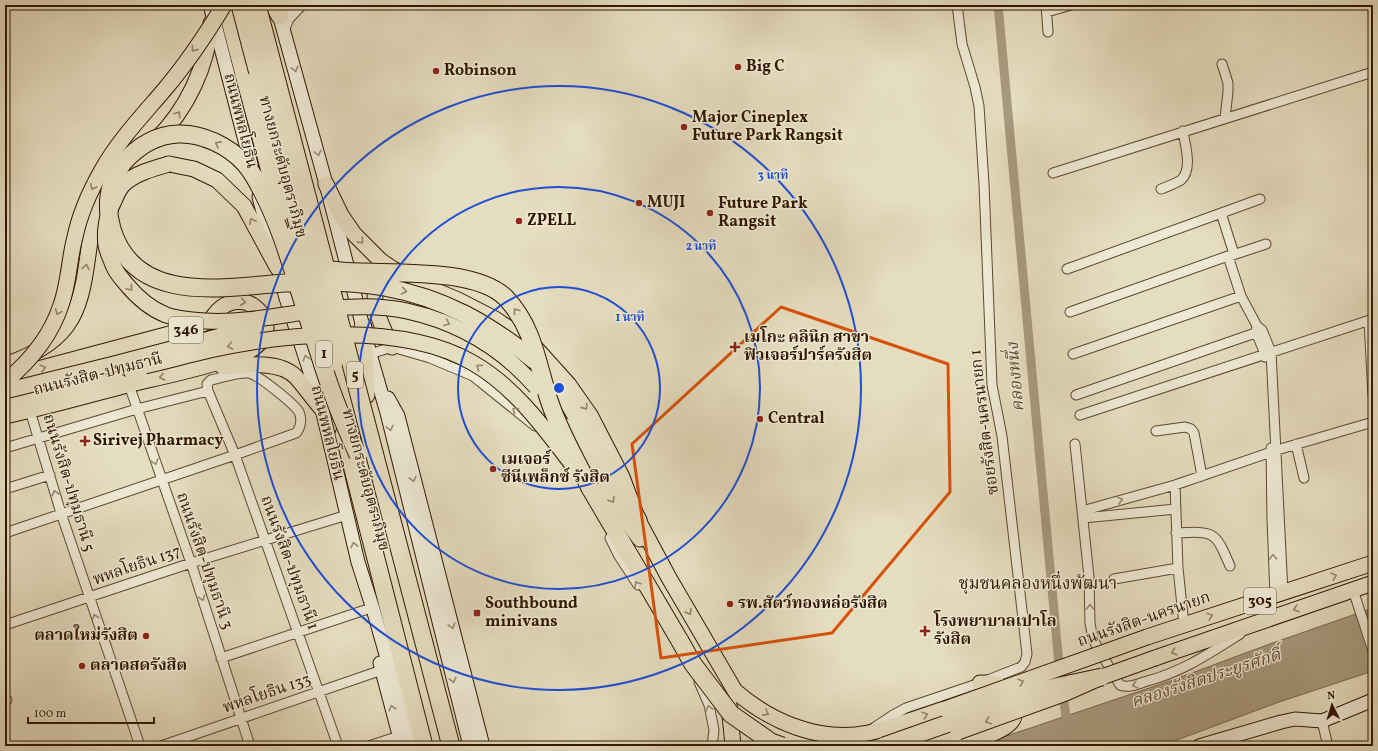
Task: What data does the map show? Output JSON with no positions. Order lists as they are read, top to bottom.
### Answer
{
  "streets": {
    "highway": [
      "ถนนพหลโยธิน",
      "ทางยกระดับอุตราภิมุข",
      "1",
      "5"
    ],
    "main road": [
      "346",
      "ถนนรังสิต-ปทุมธานี",
      "305",
      "ถนนรังสิต-นครนายก"
    ],
    "street": [
      "ซอยรังสิต-นครนายก 1",
      "ถนนรังสิต-ปทุมธานี 5",
      "ถนนรังสิต-ปทุมธานี 3",
      "ถนนรังสิต-ปทุมธานี 1",
      "พหลโยธิน 137",
      "พหลโยธิน 133"
    ]
  },
  "crossings": [
    ["ถนนพหลโยธิน", "พหลโยธิน 137"],
    ["346", "ถนนรังสิต-ปทุมธานี"],
    ["ถนนรังสิต-ปทุมธานี", "ถนนรังสิต-ปทุมธานี 5"],
    ["ถนนรังสิต-ปทุมธานี", "ถนนรังสิต-ปทุมธานี 3"],
    ["ซอยรังสิต-นครนายก 1", "ถนนรังสิต-นครนายก"],
    ["ถนนรังสิต-ปทุมธานี 5", "พหลโยธิน 137"],
    ["ถนนรังสิต-ปทุมธานี 3", "พหลโยธิน 137"],
    ["ถนนรังสิต-ปทุมธานี 3", "พหลโยธิน 133"],
    ["ถนนรังสิต-ปทุมธานี 1", "พหลโยธิน 137"],
    ["ถนนรังสิต-ปทุมธานี 1", "พหลโยธิน 133"]
  ],
  "one_way": ["ถนนรังสิต-ปทุมธานี 5", "ถนนรังสิต-ปทุมธานี 3"],
  "districts": ["ชุมชนคลองหนึ่งพัฒนา"],
  "water": ["คลองหนึ่ง", "คลองรังสิตประยูรศักดิ์"],
  "places": {
    "other": [
      "Big C",
      "Robinson",
      "Major Cineplex Future Park Rangsit",
      "MUJI",
      "Future Park Rangsit",
      "ZPELL",
      "Central",
      "เมเจอร์ ซีนีเพล็กซ์ รังสิต",
      "รพ.สัตว์ทองหล่อรังสิต",
      "ตลาดใหม่รังสิต",
      "ตลาดสดรังสิต"
    ],
    "health": ["เมโกะ คลินิก สาขา ฟิวเจอร์ปาร์ครังสิต", "Sirivej Pharmacy", "โรงพยาบาลเปาโล รังสิต"],
    "transit": ["Southbound minivans"]
  },
  "scale_bar": "100 m",
  "north": "top",
  "rings": ["3 นาที", "2 นาที", "1 นาที"]
}
